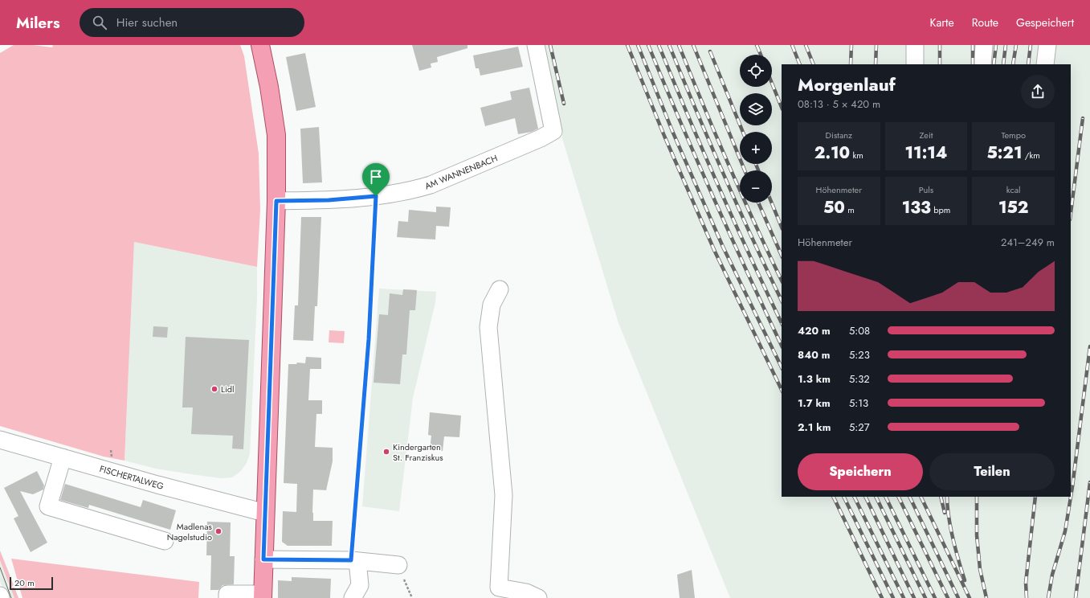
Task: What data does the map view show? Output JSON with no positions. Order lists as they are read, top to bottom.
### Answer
{
  "streets": {
    "street": ["AM WANNENBACH", "FISCHERTALWEG"]
  },
  "places": ["Lidl", "Kindergarten St. Franziskus", "Madlenas Nagelstudio"],
  "scale_bar": "20 m",
  "page": {
    "header": "Milers",
    "search": "Hier suchen",
    "nav": ["Karte", "Route", "Gespeichert"],
    "map_buttons": ["+", "−"],
    "heading": ["Morgenlauf", "08:13 · 5 × 420 m"],
    "stats": [
      ["Distanz", "2.10 km"],
      ["Zeit", "11:14"],
      ["Tempo", "5:21 /km"],
      ["Höhenmeter", "50 m"],
      ["Puls", "133 bpm"],
      ["kcal", "152"]
    ],
    "chart": ["Höhenmeter", "241–249 m"],
    "list": [
      {
        "name": "420 m",
        "note": "5:08"
      },
      {
        "name": "840 m",
        "note": "5:23"
      },
      {
        "name": "1.3 km",
        "note": "5:32"
      },
      {
        "name": "1.7 km",
        "note": "5:13"
      },
      {
        "name": "2.1 km",
        "note": "5:27"
      }
    ],
    "buttons": ["Speichern", "Teilen"],
    "scale": "20 m"
  }
}
